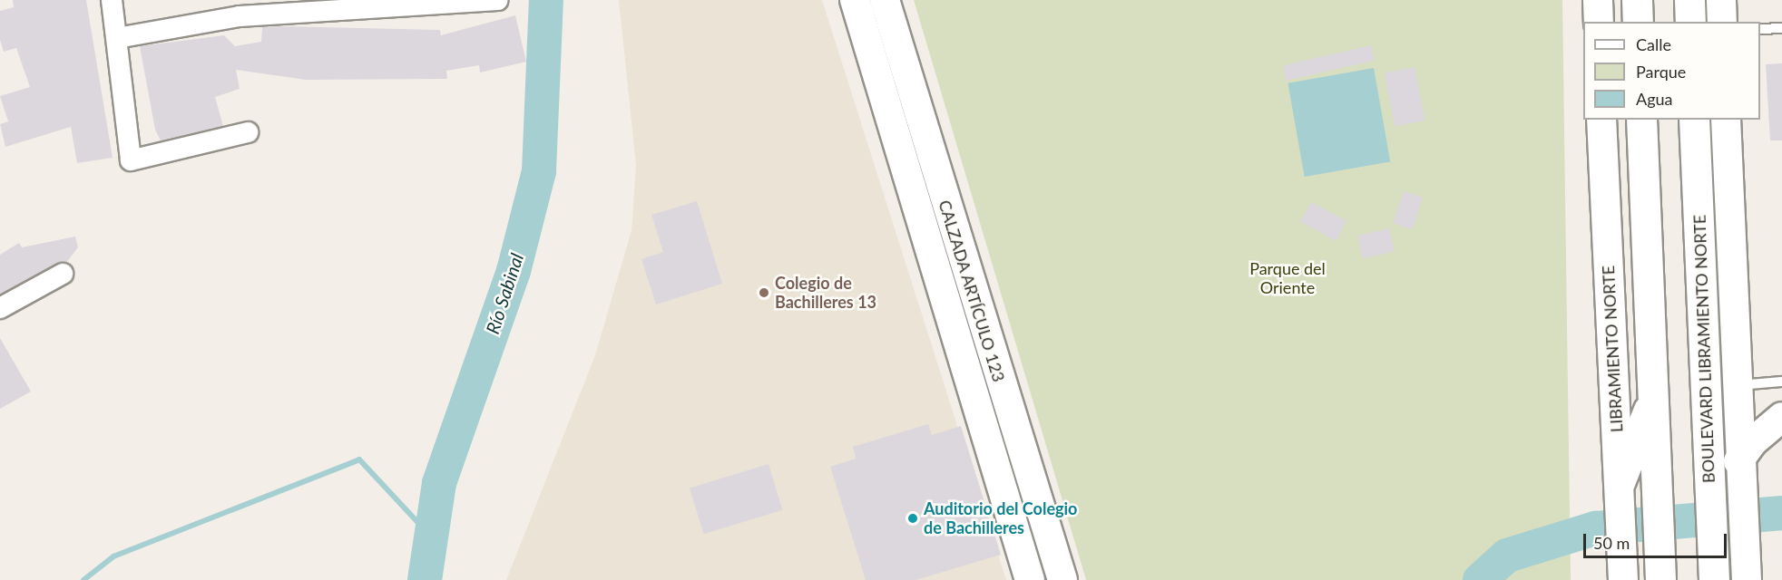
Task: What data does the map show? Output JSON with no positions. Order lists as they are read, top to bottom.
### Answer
{
  "streets": {
    "highway": ["BOULEVARD LIBRAMIENTO NORTE"],
    "main road": ["CALZADA ARTÍCULO 123", "LIBRAMIENTO NORTE"]
  },
  "water": ["Río Sabinal"],
  "parks": ["Parque del Oriente"],
  "places": ["Colegio de Bachilleres 13", "Auditorio del Colegio de Bachilleres"],
  "legend": ["Calle", "Parque", "Agua"],
  "scale_bar": "50 m"
}
